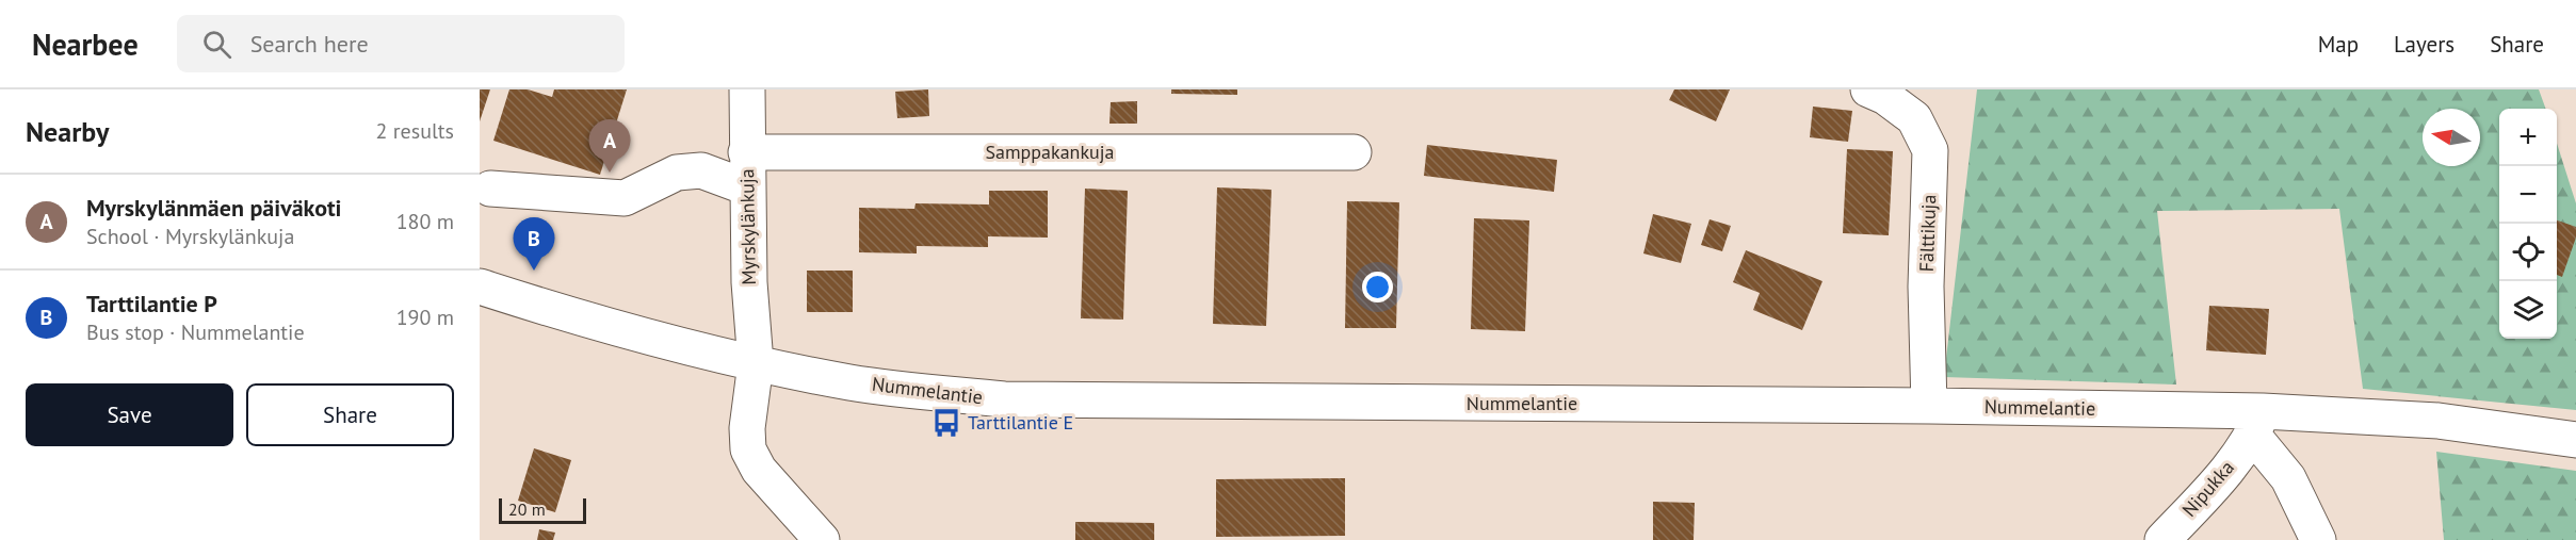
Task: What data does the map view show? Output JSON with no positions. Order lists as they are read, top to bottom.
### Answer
{
  "streets": {
    "street": [
      "Samppakankuja",
      "Myrskylänkuja",
      "Fälttikuja",
      "Nummelantie",
      "Nipukka"
    ]
  },
  "crossings": [
    ["Samppakankuja", "Myrskylänkuja"],
    ["Myrskylänkuja", "Nummelantie"],
    ["Fälttikuja", "Nummelantie"],
    ["Nummelantie", "Nipukka"]
  ],
  "places": {
    "bus stop": ["Tarttilantie E"]
  },
  "scale_bar": "20 m",
  "north": "left",
  "page": {
    "header": "Nearbee",
    "search": "Search here",
    "nav": ["Map", "Layers", "Share"],
    "heading": ["Nearby", "2 results"],
    "map_buttons": ["+", "−"],
    "pins": ["A", "B"],
    "list": [
      {
        "mark": "A",
        "name": "Myrskylänmäen päiväkoti",
        "note": "School · Myrskylänkuja",
        "value": "180 m"
      },
      {
        "mark": "B",
        "name": "Tarttilantie P",
        "note": "Bus stop · Nummelantie",
        "value": "190 m"
      }
    ],
    "buttons": ["Save", "Share"],
    "scale": "20 m"
  }
}
